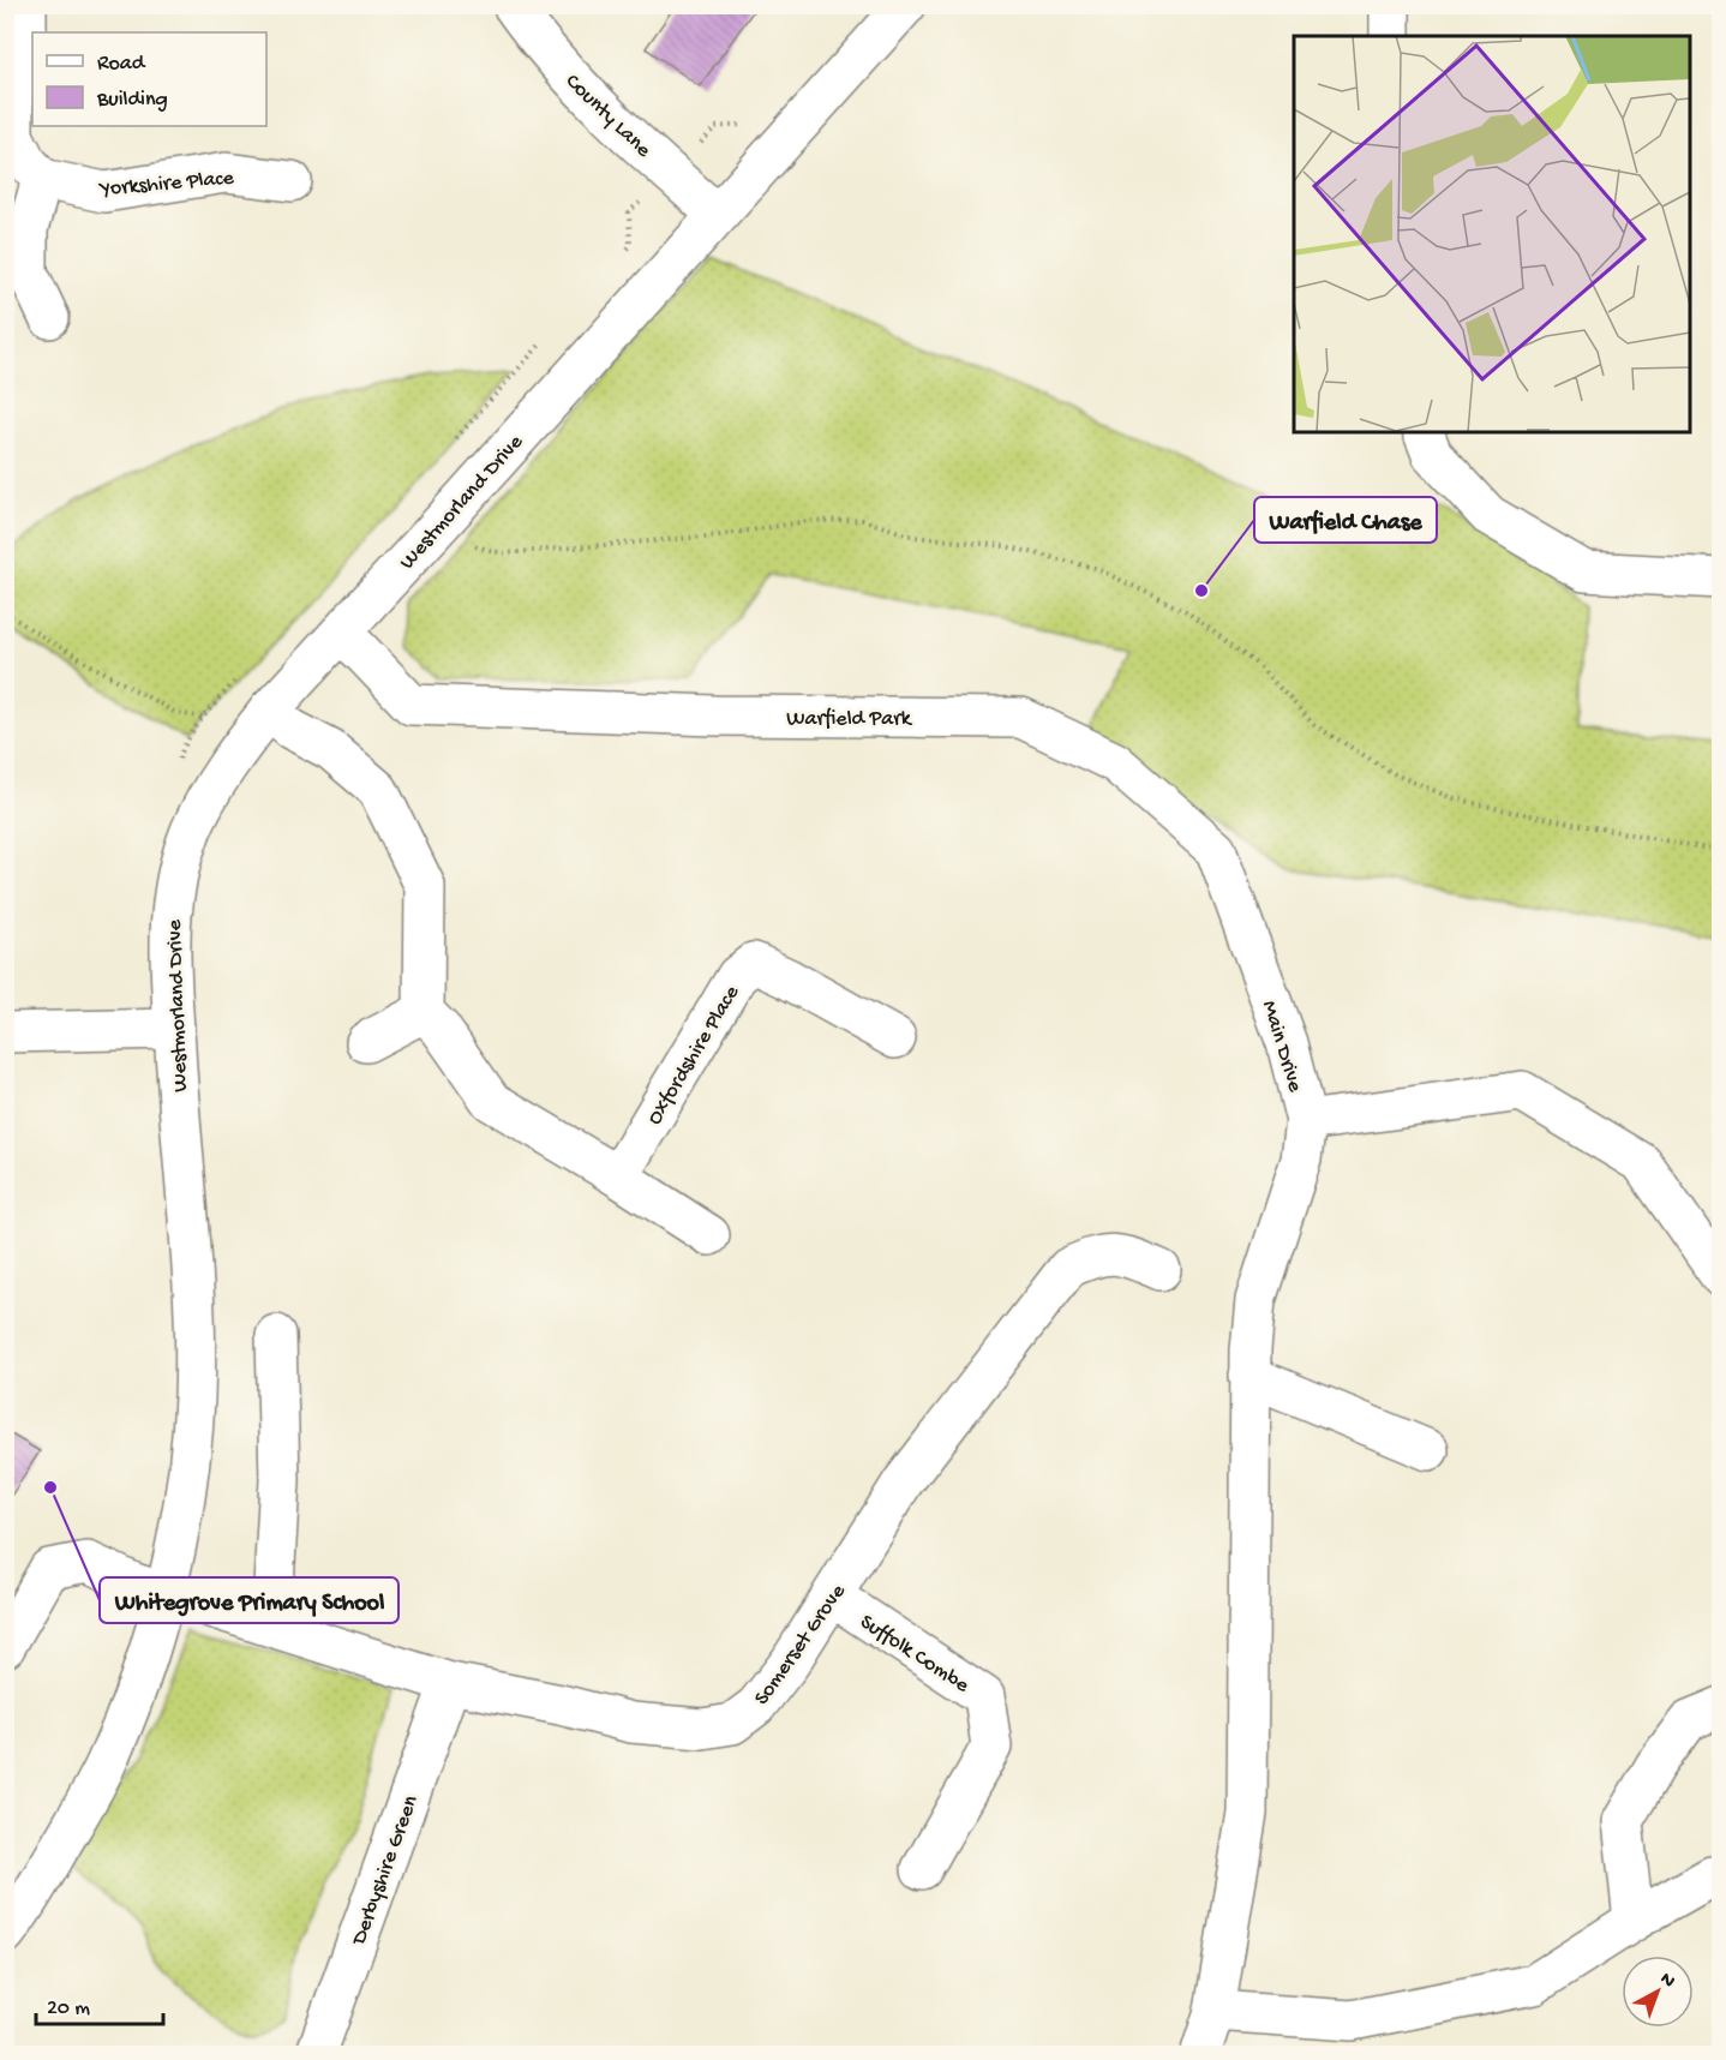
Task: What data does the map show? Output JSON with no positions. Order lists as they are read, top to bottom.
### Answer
{
  "streets": {
    "street": [
      "County Lane",
      "Yorkshire Place",
      "Westmorland Drive",
      "Warfield Park",
      "Main Drive",
      "Oxfordshire Place",
      "Somerset Grove",
      "Suffolk Combe",
      "Derbyshire Green"
    ]
  },
  "crossings": [
    ["County Lane", "Westmorland Drive"],
    ["Westmorland Drive", "Warfield Park"],
    ["Westmorland Drive", "Somerset Grove"],
    ["Warfield Park", "Main Drive"],
    ["Somerset Grove", "Suffolk Combe"],
    ["Somerset Grove", "Derbyshire Green"]
  ],
  "places": ["Warfield Chase", "Whitegrove Primary School"],
  "legend": ["Road", "Building"],
  "scale_bar": "20 m",
  "north": "top right"
}
